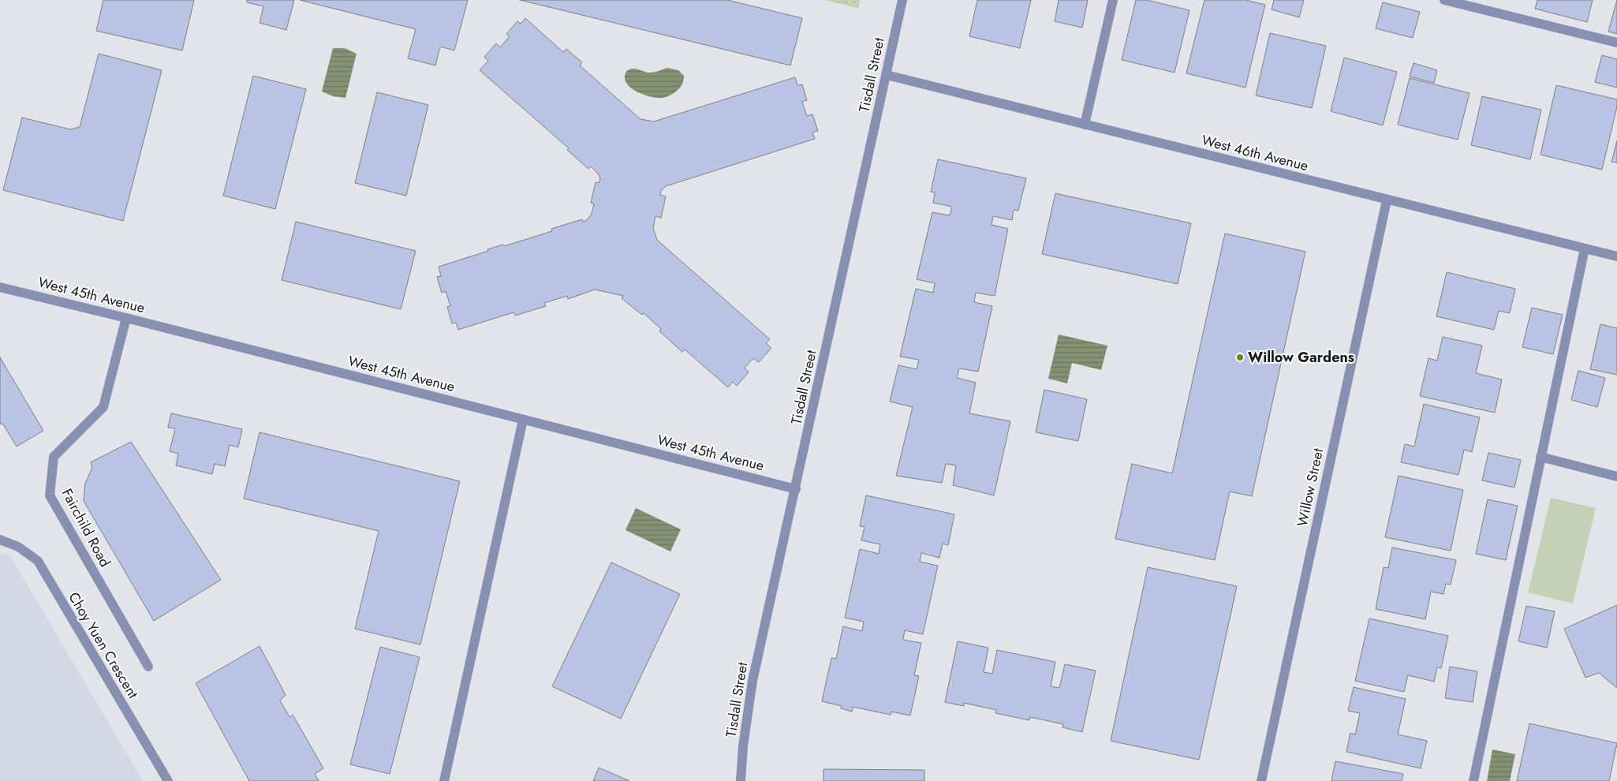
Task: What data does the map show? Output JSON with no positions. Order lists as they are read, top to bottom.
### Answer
{
  "streets": {
    "street": [
      "Tisdall Street",
      "West 46th Avenue",
      "West 45th Avenue",
      "Willow Street",
      "Fairchild Road",
      "Choy Yuen Crescent"
    ]
  },
  "crossings": [
    ["Tisdall Street", "West 46th Avenue"],
    ["Tisdall Street", "West 45th Avenue"],
    ["West 46th Avenue", "Willow Street"],
    ["West 45th Avenue", "Fairchild Road"]
  ],
  "places": ["Willow Gardens"]
}
